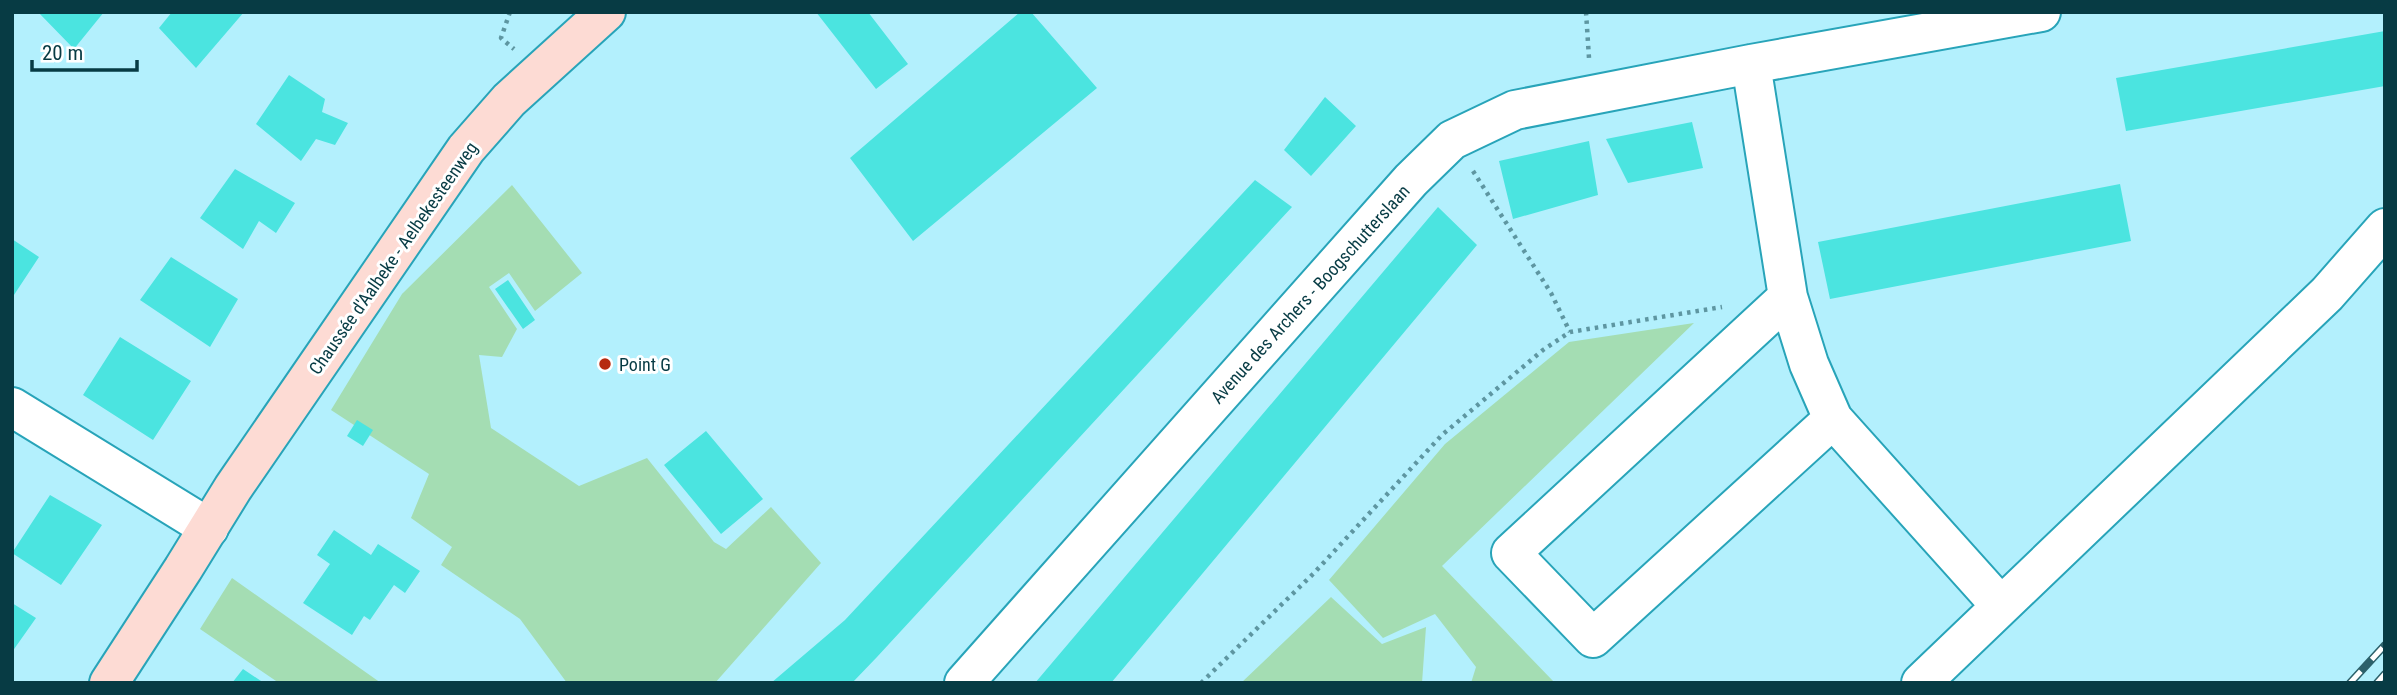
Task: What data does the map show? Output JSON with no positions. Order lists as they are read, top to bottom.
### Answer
{
  "streets": {
    "main road": ["Chaussée d'Aalbeke - Aelbekesteenweg"],
    "street": ["Avenue des Archers - Boogschutterslaan"]
  },
  "places": ["Point G"],
  "scale_bar": "20 m"
}
